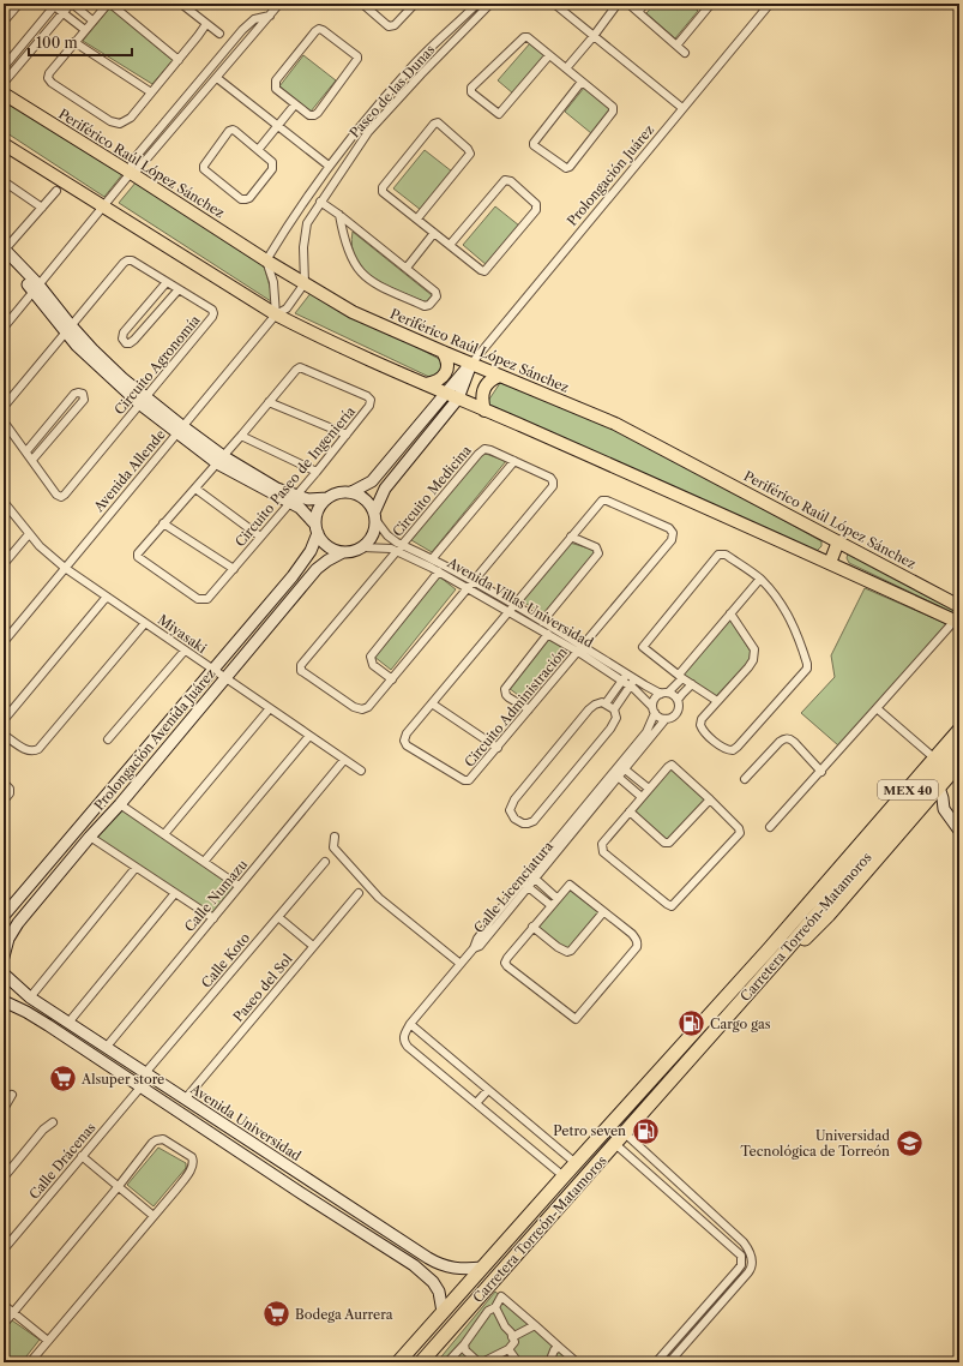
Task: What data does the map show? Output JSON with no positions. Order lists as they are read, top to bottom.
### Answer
{
  "streets": {
    "highway": ["MEX 40", "Carretera Torreón-Matamoros"],
    "main road": ["Periférico Raúl López Sánchez"],
    "street": [
      "Paseo de las Dunas",
      "Prolongación Juárez",
      "Circuito Agronomía",
      "Avenida Allende",
      "Circuito Paseo de Ingeniería",
      "Circuito Medicina",
      "Avenida Villas Universidad",
      "Miyasaki",
      "Circuito Administración",
      "Prolongación Avenida Juárez",
      "Calle Licenciatura",
      "Calle Numazu",
      "Calle Koto",
      "Paseo del Sol",
      "Avenida Universidad",
      "Calle Drácenas"
    ]
  },
  "crossings": [
    ["Paseo de las Dunas", "Periférico Raúl López Sánchez"],
    ["Paseo de las Dunas", "Avenida Allende"],
    ["Periférico Raúl López Sánchez", "Prolongación Juárez"],
    ["Periférico Raúl López Sánchez", "Avenida Allende"],
    ["Avenida Allende", "Miyasaki"],
    ["Circuito Medicina", "Avenida Villas Universidad"],
    ["Avenida Villas Universidad", "Circuito Administración"],
    ["Avenida Villas Universidad", "Prolongación Avenida Juárez"],
    ["Avenida Villas Universidad", "Calle Licenciatura"],
    ["Miyasaki", "Prolongación Avenida Juárez"],
    ["Miyasaki", "Calle Numazu"],
    ["MEX 40", "Carretera Torreón-Matamoros"],
    ["MEX 40", "Avenida Universidad"],
    ["Calle Numazu", "Avenida Universidad"],
    ["Calle Koto", "Avenida Universidad"],
    ["Paseo del Sol", "Avenida Universidad"]
  ],
  "places": {
    "fuel station": ["Cargo gas", "Petro seven"],
    "supermarket": ["Alsuper store", "Bodega Aurrera"],
    "school or university": ["Universidad Tecnológica de Torreón"]
  },
  "scale_bar": "100 m"
}
